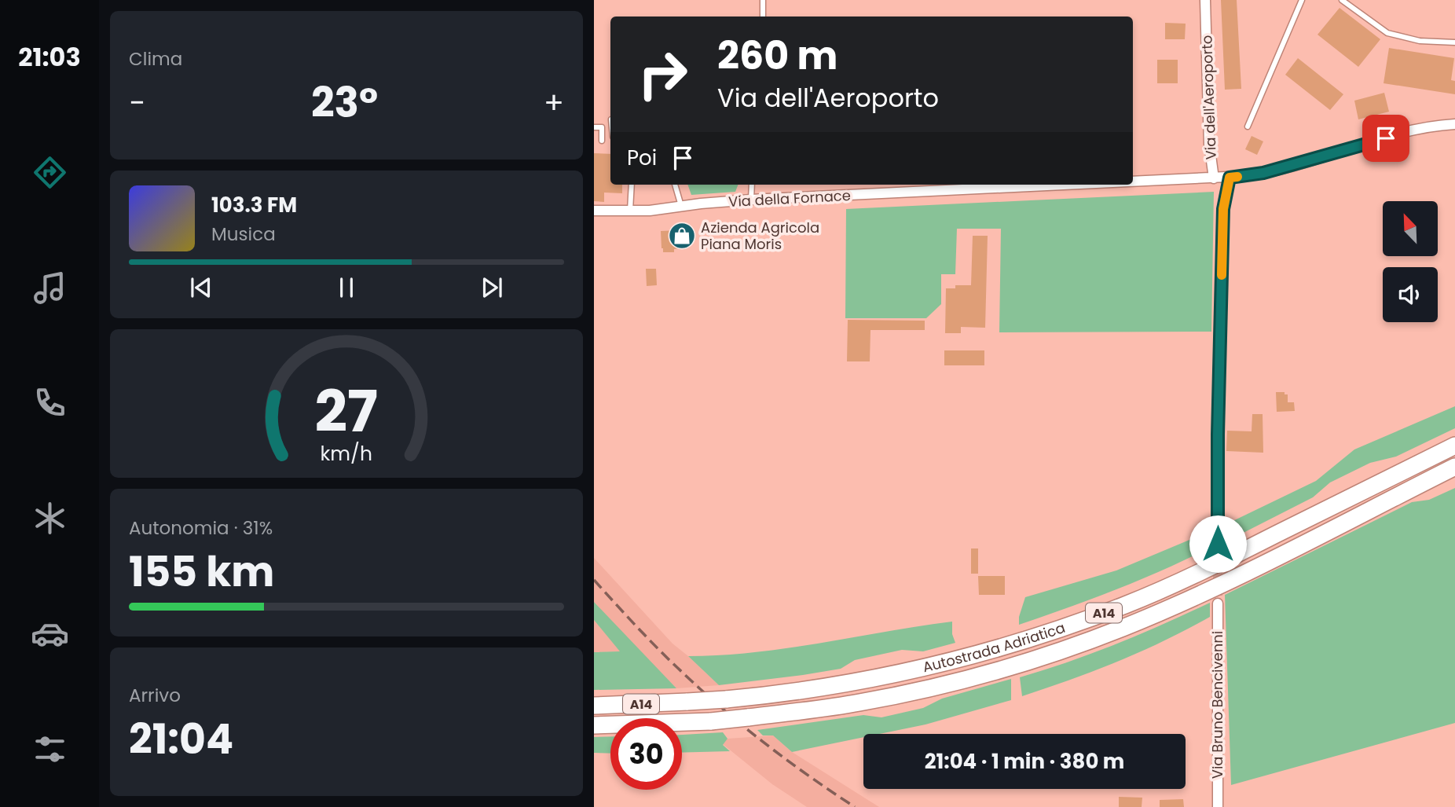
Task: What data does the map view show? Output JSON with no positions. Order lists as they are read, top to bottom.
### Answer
{
  "streets": {
    "highway": ["A14", "Autostrada Adriatica"],
    "street": ["Via dell'Aeroporto", "Via della Fornace", "Via Bruno Bencivenni"]
  },
  "crossings": [
    ["Via dell'Aeroporto", "Via della Fornace"]
  ],
  "places": {
    "shop": ["Azienda Agricola Piana Moris"]
  },
  "north": "top left",
  "page": {
    "tabs": "21:03",
    "tile": [
      "Clima",
      ["Autonomia · 31%", "155 km"],
      ["Arrivo", "21:04"]
    ],
    "turn": ["260 m", "Via dell'Aeroporto"],
    "heat": ["−", "23°", "+"],
    "then": "Poi",
    "song": ["103.3 FM", "Musica"],
    "limit": "30",
    "trip": "21:04 · 1 min · 380 m",
    "gauge": ["27", "km/h"]
  }
}
